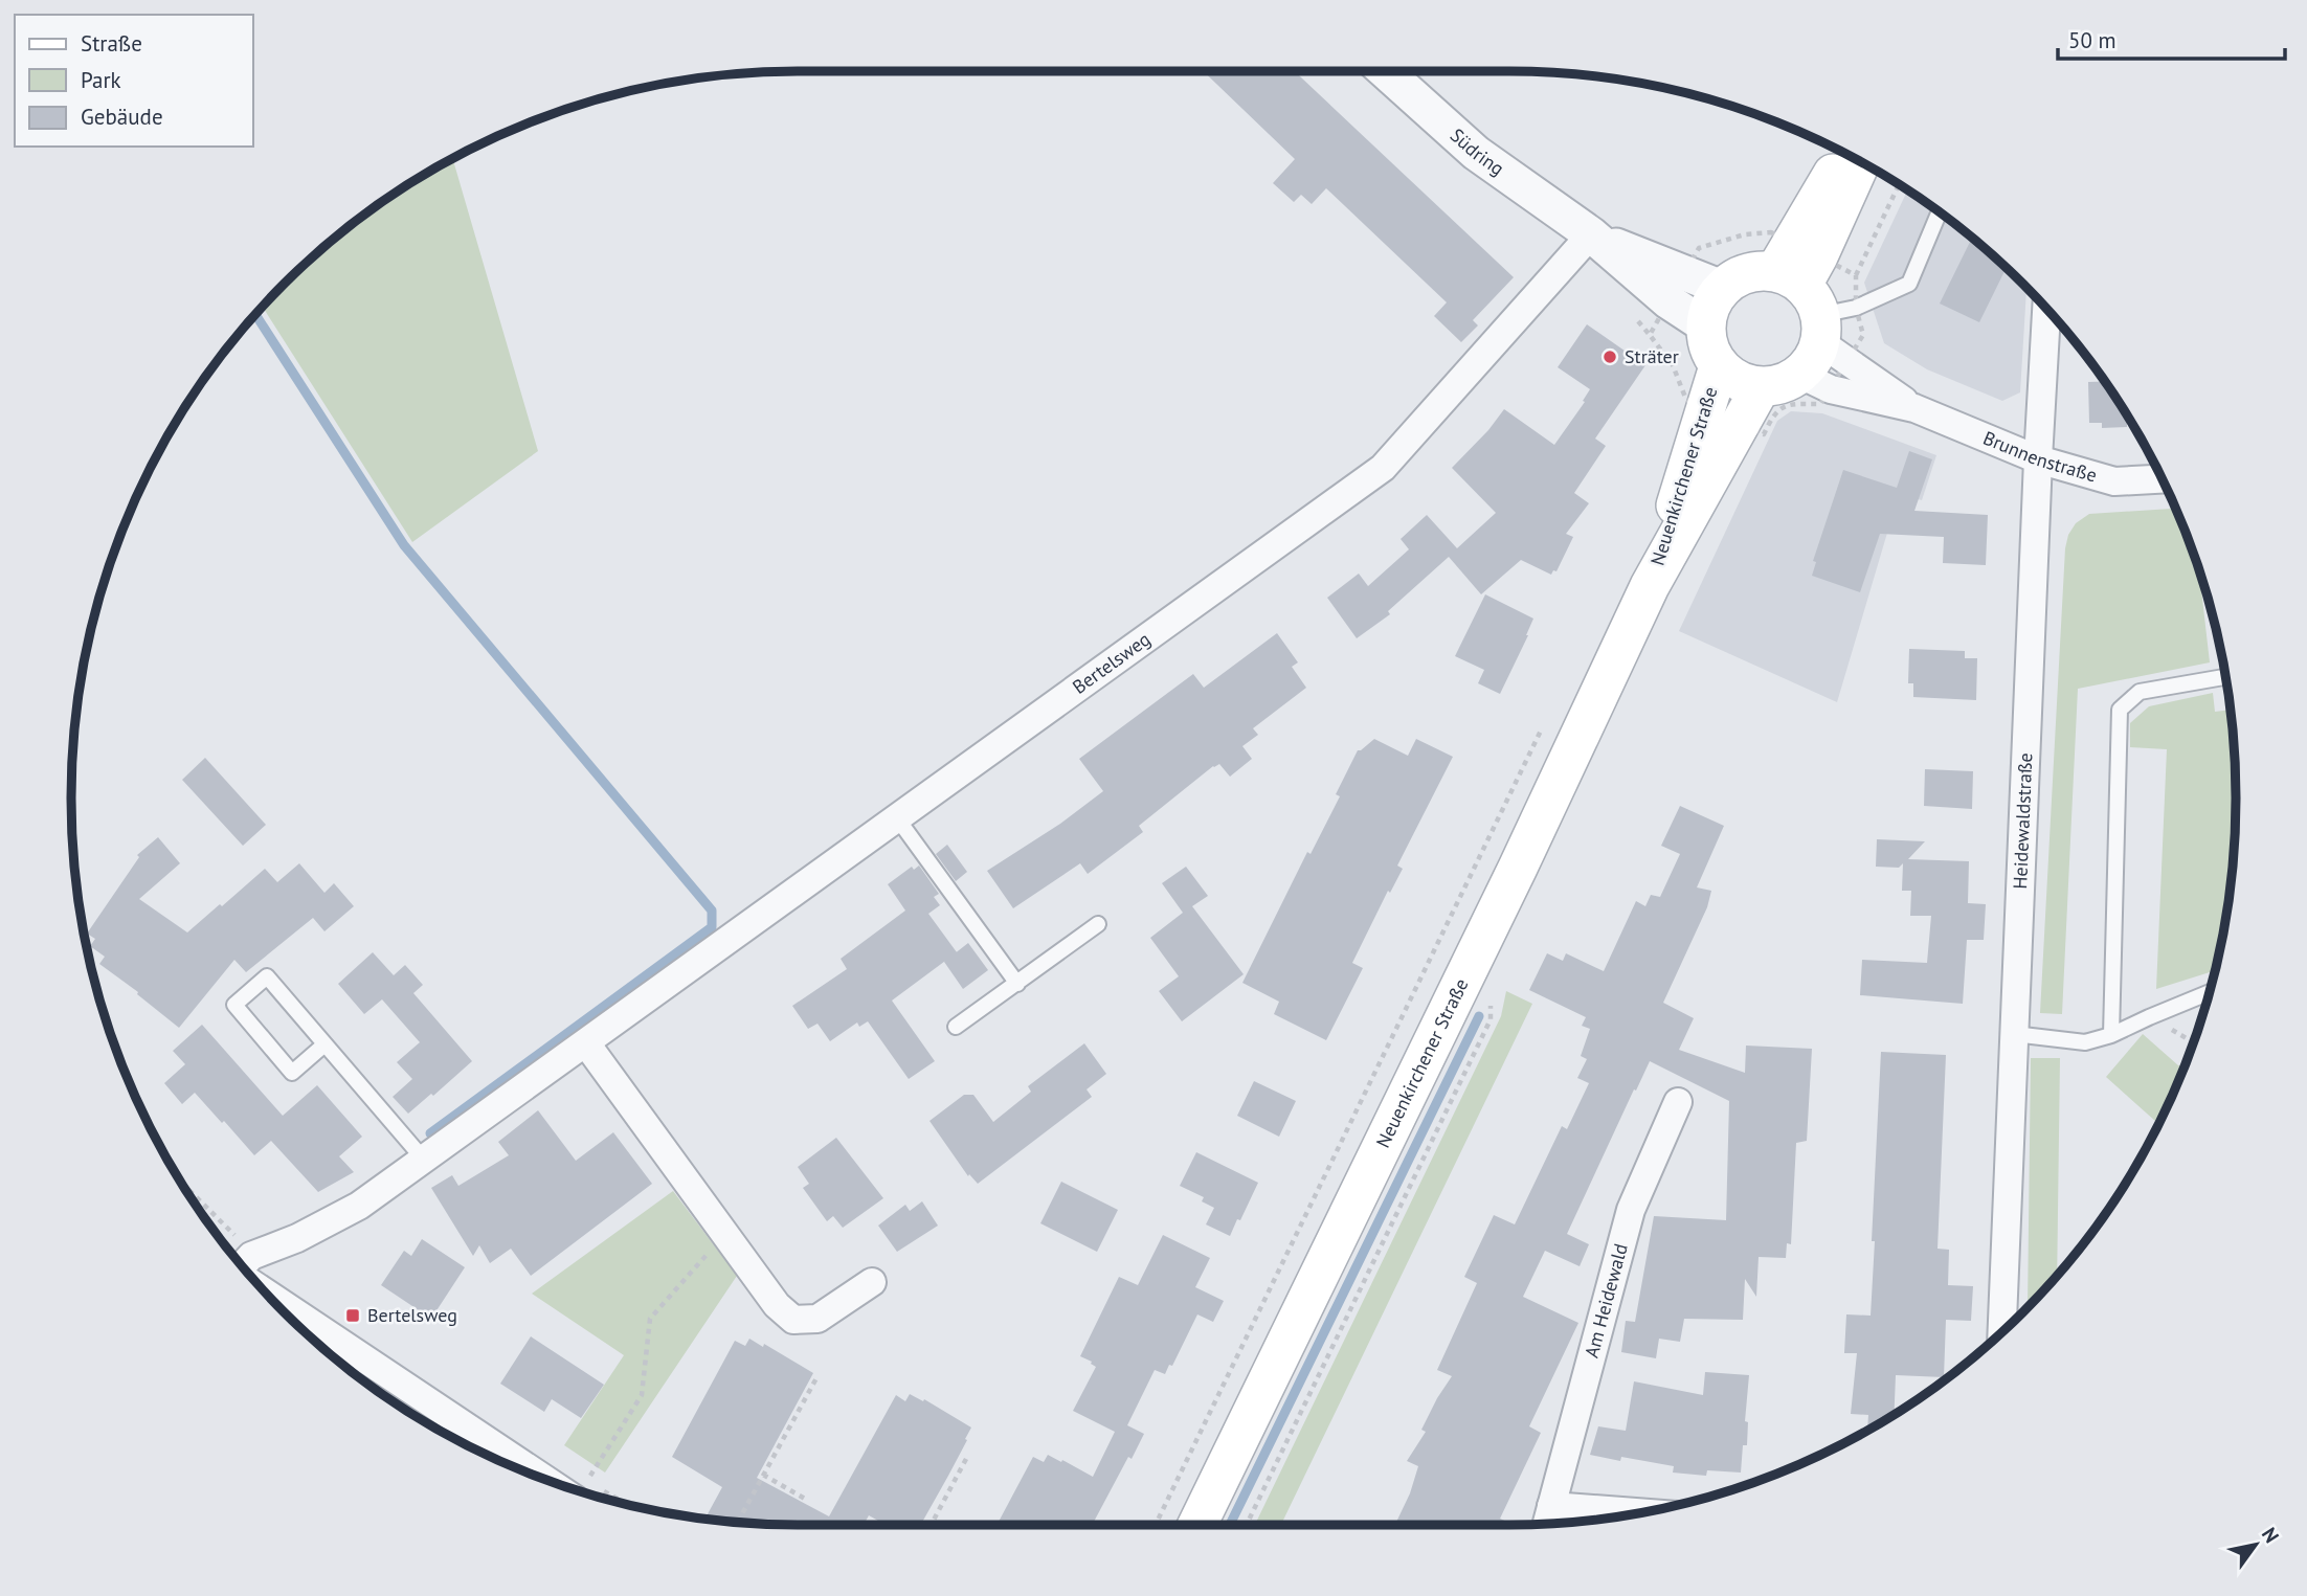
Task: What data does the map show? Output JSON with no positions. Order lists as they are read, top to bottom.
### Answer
{
  "streets": {
    "main road": ["Neuenkirchener Straße"],
    "street": [
      "Südring",
      "Brunnenstraße",
      "Bertelsweg",
      "Heidewaldstraße",
      "Am Heidewald"
    ]
  },
  "crossings": [
    ["Südring", "Brunnenstraße"],
    ["Südring", "Neuenkirchener Straße"],
    ["Südring", "Bertelsweg"],
    ["Brunnenstraße", "Neuenkirchener Straße"],
    ["Brunnenstraße", "Heidewaldstraße"]
  ],
  "places": {
    "other": ["Sträter"],
    "transit": ["Bertelsweg"]
  },
  "legend": ["Straße", "Park", "Gebäude"],
  "scale_bar": "50 m",
  "north": "top right"
}
